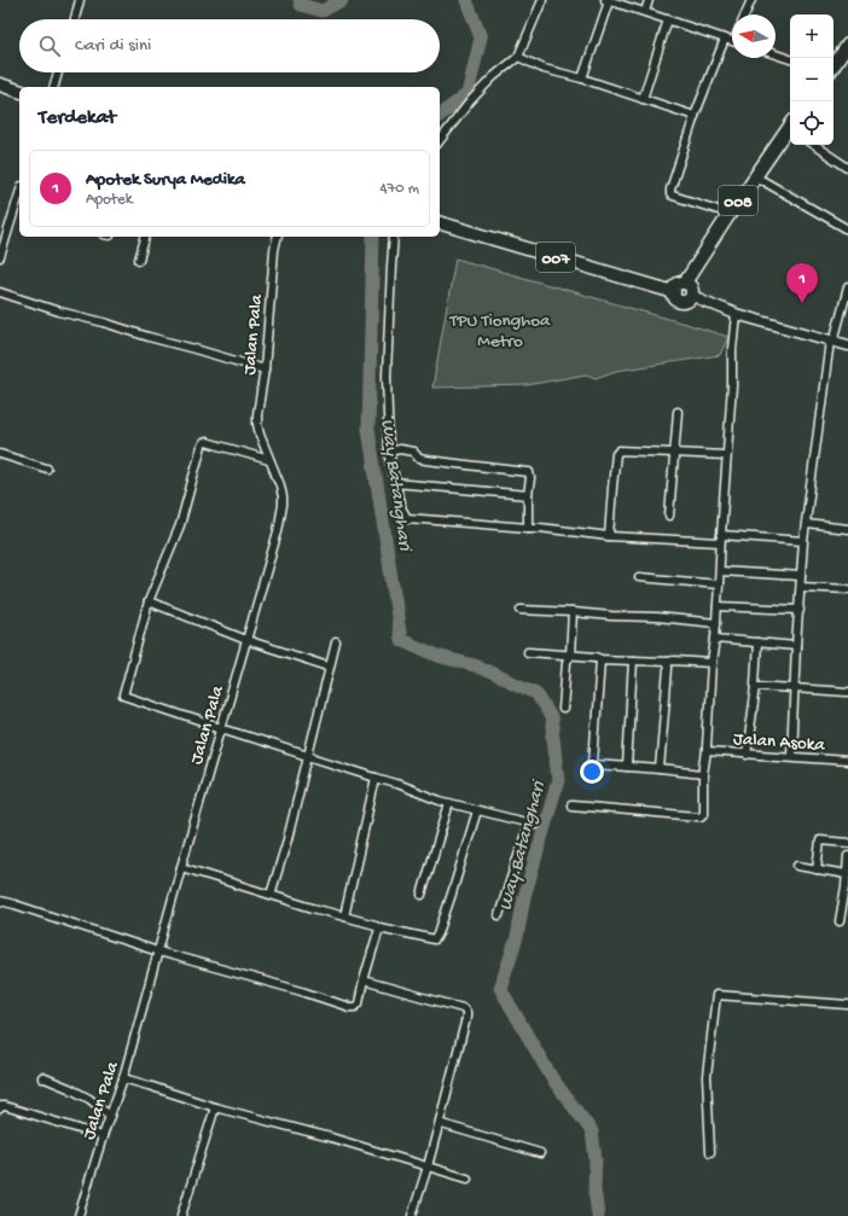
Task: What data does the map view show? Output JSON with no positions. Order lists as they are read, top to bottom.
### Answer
{
  "streets": {
    "main road": ["008", "007"],
    "street": ["Jalan Pala", "Jalan Asoka"]
  },
  "crossings": [
    ["008", "007"]
  ],
  "water": ["Way Batanghari"],
  "parks": ["TPU Tionghoa Metro"],
  "north": "left",
  "page": {
    "map_buttons": ["+", "−"],
    "search": "Cari di sini",
    "heading": "Terdekat",
    "list": [
      {
        "mark": "1",
        "name": "Apotek Surya Medika",
        "note": "Apotek",
        "value": "470 m"
      }
    ],
    "pins": "1"
  }
}
